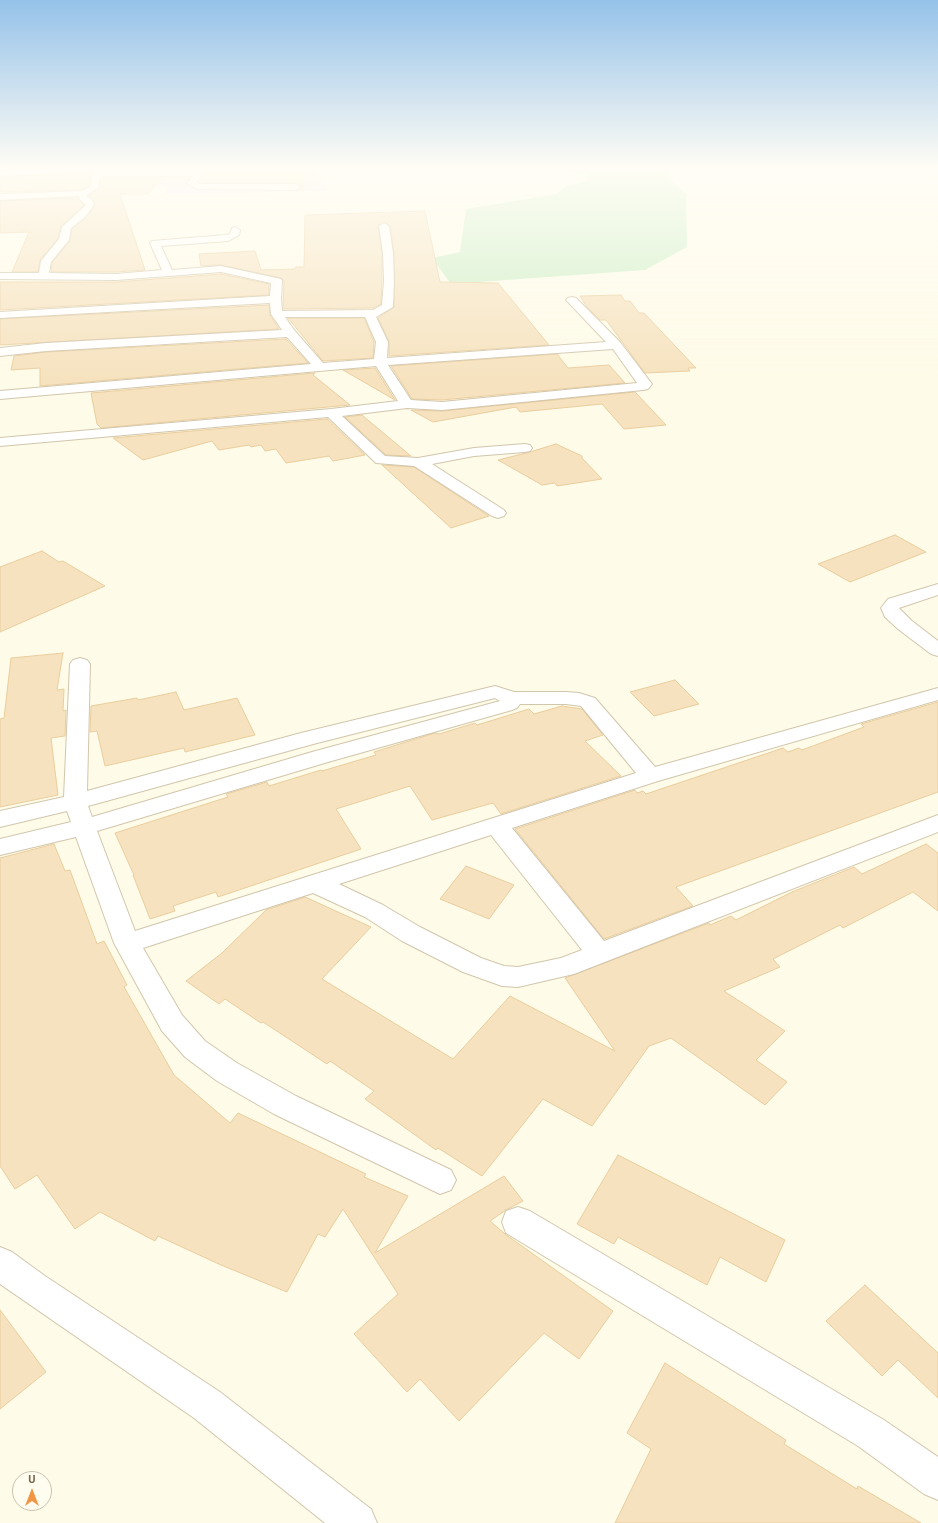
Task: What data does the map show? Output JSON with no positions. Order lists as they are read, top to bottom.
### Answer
{
  "north": "top"
}
